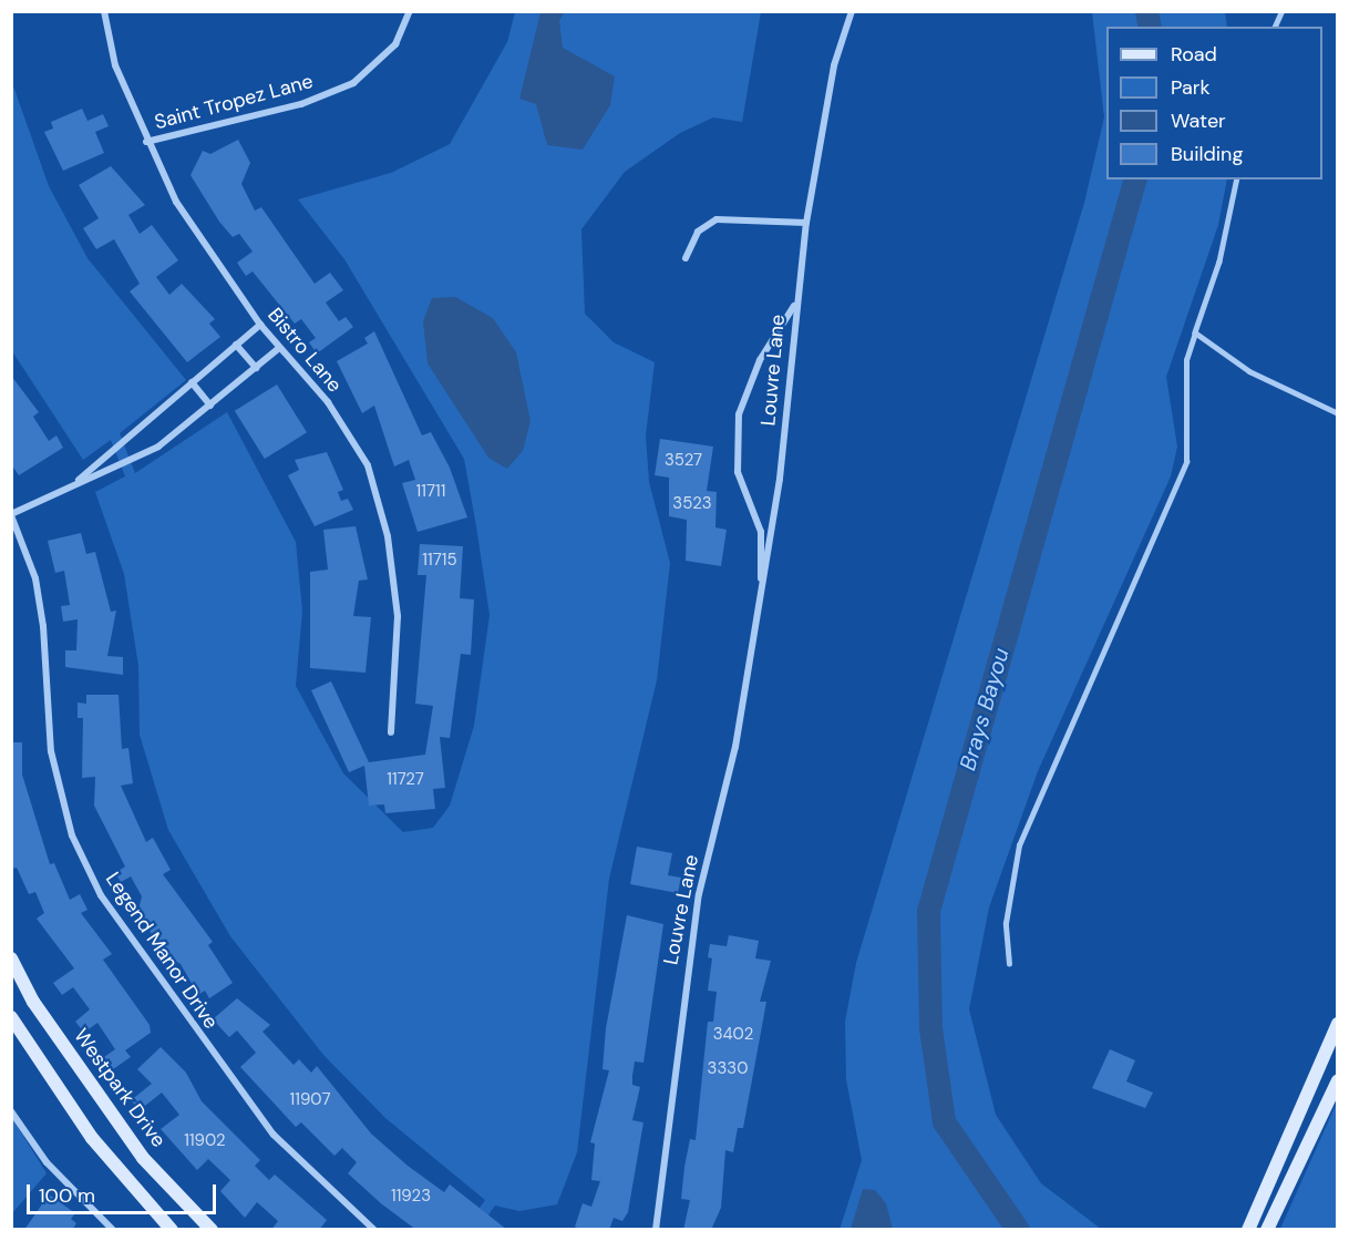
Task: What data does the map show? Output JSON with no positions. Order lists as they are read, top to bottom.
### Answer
{
  "streets": {
    "main road": ["Westpark Drive"],
    "street": [
      "Saint Tropez Lane",
      "Bistro Lane",
      "Louvre Lane",
      "Legend Manor Drive"
    ]
  },
  "crossings": [
    ["Saint Tropez Lane", "Bistro Lane"]
  ],
  "water": ["Brays Bayou"],
  "house_numbers": [
    "3527",
    "11711",
    "3523",
    "11715",
    "11727",
    "3402",
    "3330",
    "11907",
    "11902",
    "11923"
  ],
  "legend": [
    "Road",
    "Park",
    "Water",
    "Building"
  ],
  "scale_bar": "100 m"
}
